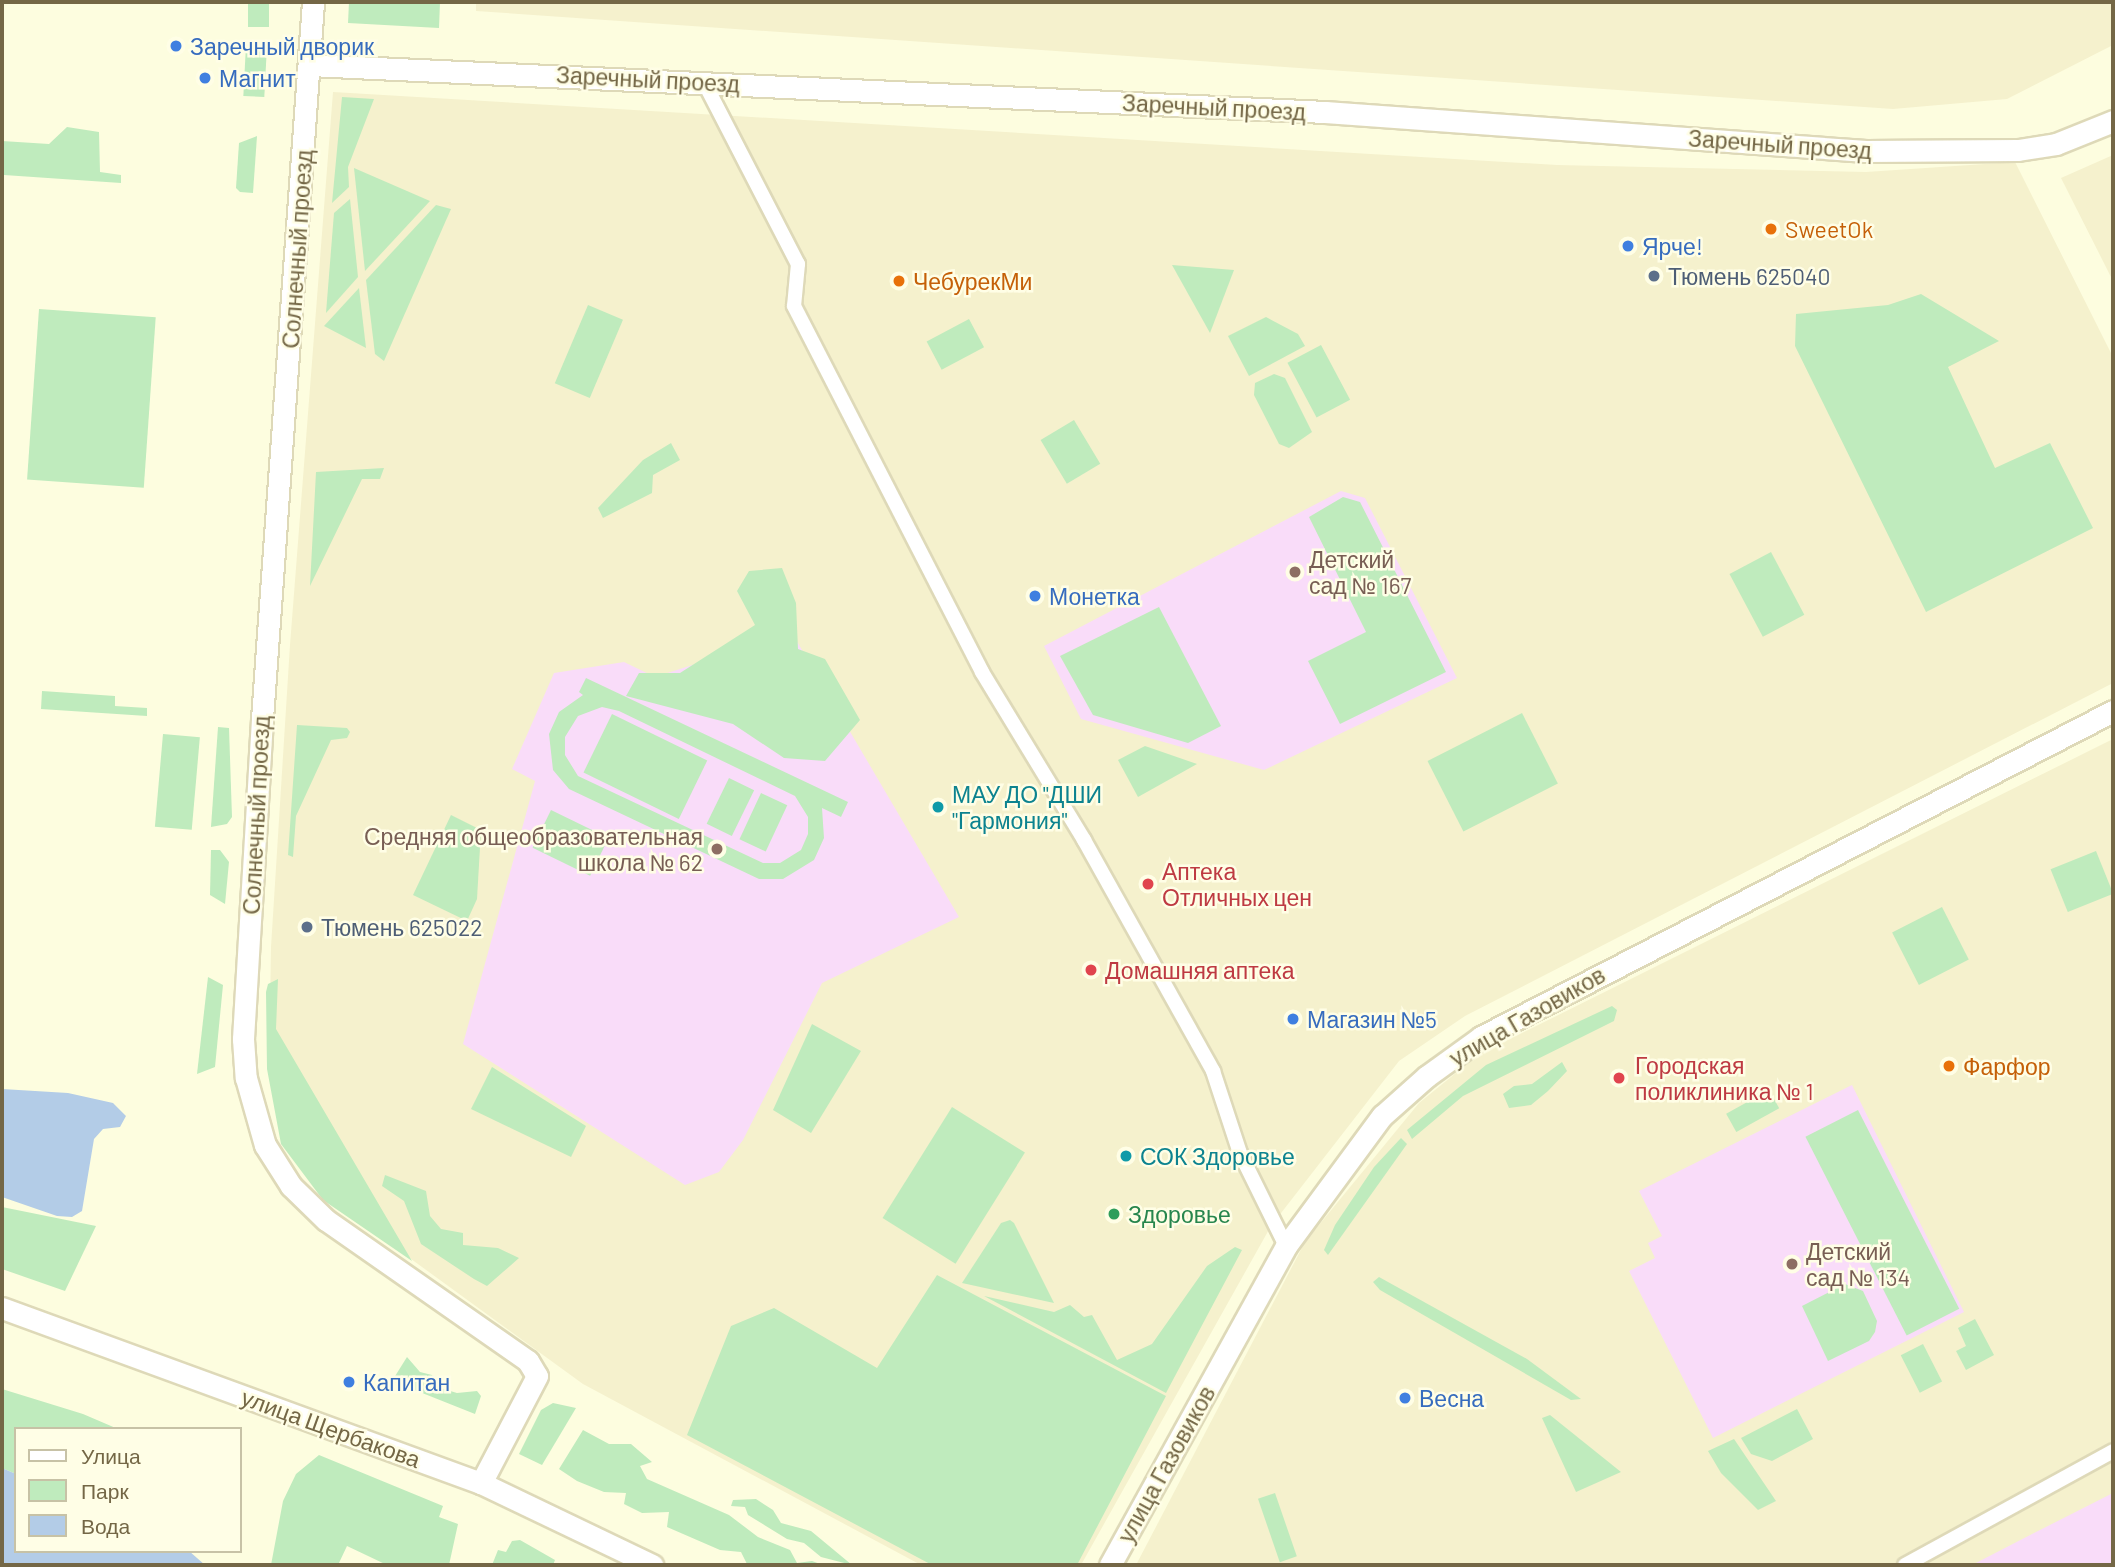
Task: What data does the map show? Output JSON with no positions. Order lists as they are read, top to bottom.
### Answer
{
  "streets": {
    "street": [
      "Заречный проезд",
      "Солнечный проезд",
      "улица Газовиков",
      "улица Щербакова"
    ]
  },
  "crossings": [
    ["Заречный проезд", "Солнечный проезд"],
    ["Солнечный проезд", "улица Щербакова"]
  ],
  "places": [
    "Заречный дворик",
    "Магнит",
    "SweetOk",
    "Ярче!",
    "Тюмень 625040",
    "ЧебурекМи",
    "Детский сад № 167",
    "Монетка",
    "МАУ ДО \"ДШИ \"Гармония\"",
    "Средняя общеобразовательная школа № 62",
    "Аптека Отличных цен",
    "Тюмень 625022",
    "Домашняя аптека",
    "Магазин №5",
    "Фарфор",
    "Городская поликлиника № 1",
    "СОК Здоровье",
    "Здоровье",
    "Детский сад № 134",
    "Капитан",
    "Весна"
  ],
  "legend": ["Улица", "Парк", "Вода"]
}
